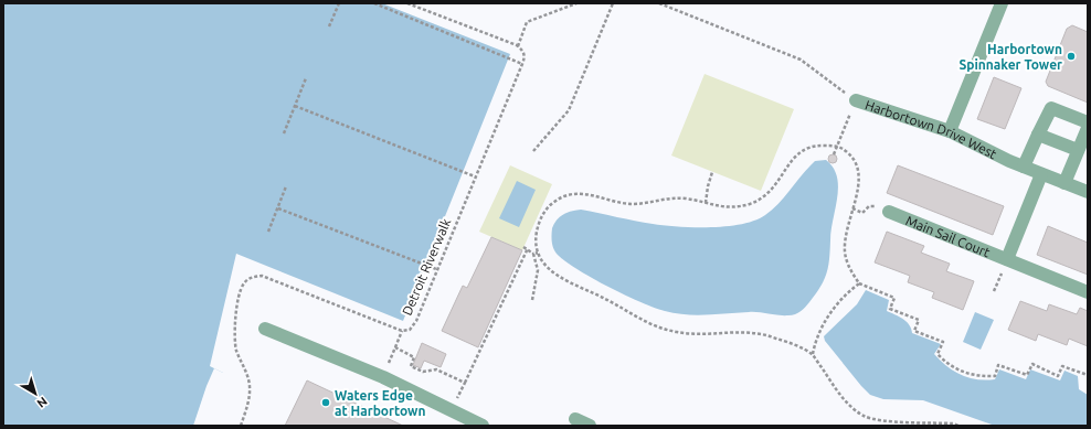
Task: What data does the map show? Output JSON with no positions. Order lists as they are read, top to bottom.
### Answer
{
  "streets": {
    "street": ["Harbortown Drive West", "Main Sail Court"],
    "path": ["Detroit Riverwalk"]
  },
  "crossings": [
    ["Harbortown Drive West", "Main Sail Court"]
  ],
  "places": ["Harbortown Spinnaker Tower", "Waters Edge at Harbortown"],
  "north": "bottom right"
}
